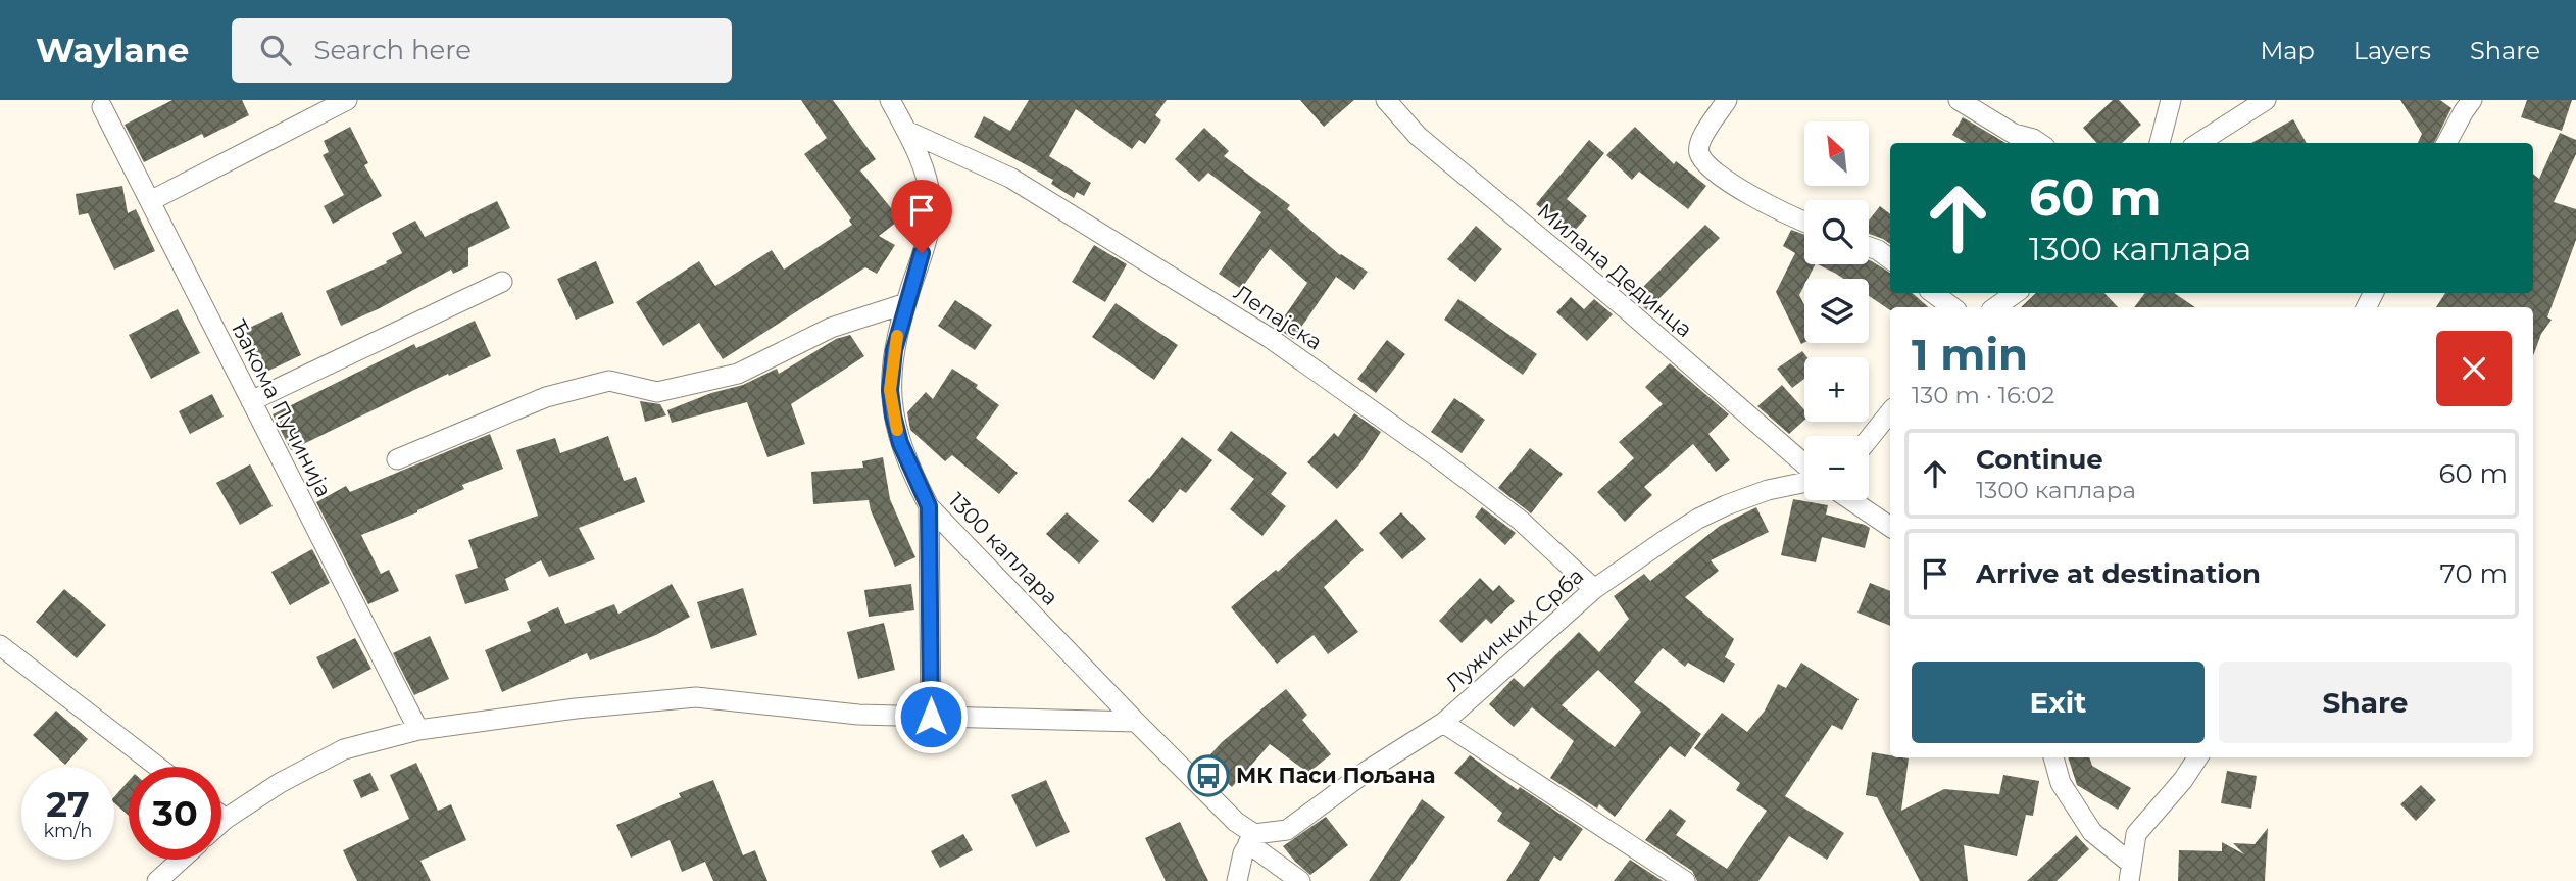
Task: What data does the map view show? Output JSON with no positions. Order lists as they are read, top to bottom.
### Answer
{
  "streets": {
    "street": [
      "Милана Дединца",
      "Лепајска",
      "Ђакома Пучинија",
      "1300 каплара",
      "Лужичких Срба"
    ]
  },
  "crossings": [
    ["Лепајска", "1300 каплара"],
    ["Лепајска", "Лужичких Срба"],
    ["1300 каплара", "Лужичких Срба"]
  ],
  "places": {
    "bus stop": ["МК Паси Пољана"]
  },
  "north": "top left",
  "page": {
    "header": "Waylane",
    "search": "Search here",
    "nav": ["Map", "Layers", "Share"],
    "map_buttons": ["+", "−"],
    "turn": ["60 m", "1300 каплара"],
    "heading": ["1 min", "130 m · 16:02"],
    "list": [
      {
        "name": "Continue",
        "note": "1300 каплара",
        "value": "60 m"
      },
      {
        "name": "Arrive at destination",
        "value": "70 m"
      }
    ],
    "buttons": ["Exit", "Share"],
    "speed": "27 km/h",
    "limit": "30"
  }
}
